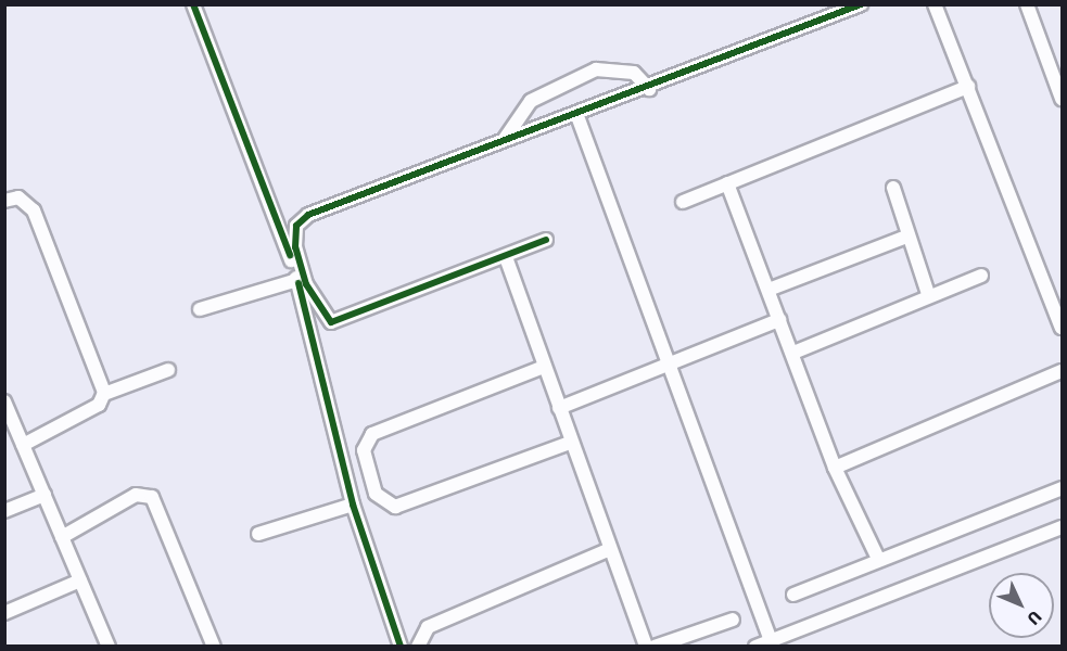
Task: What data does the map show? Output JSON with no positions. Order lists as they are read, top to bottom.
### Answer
{
  "north": "bottom right"
}
